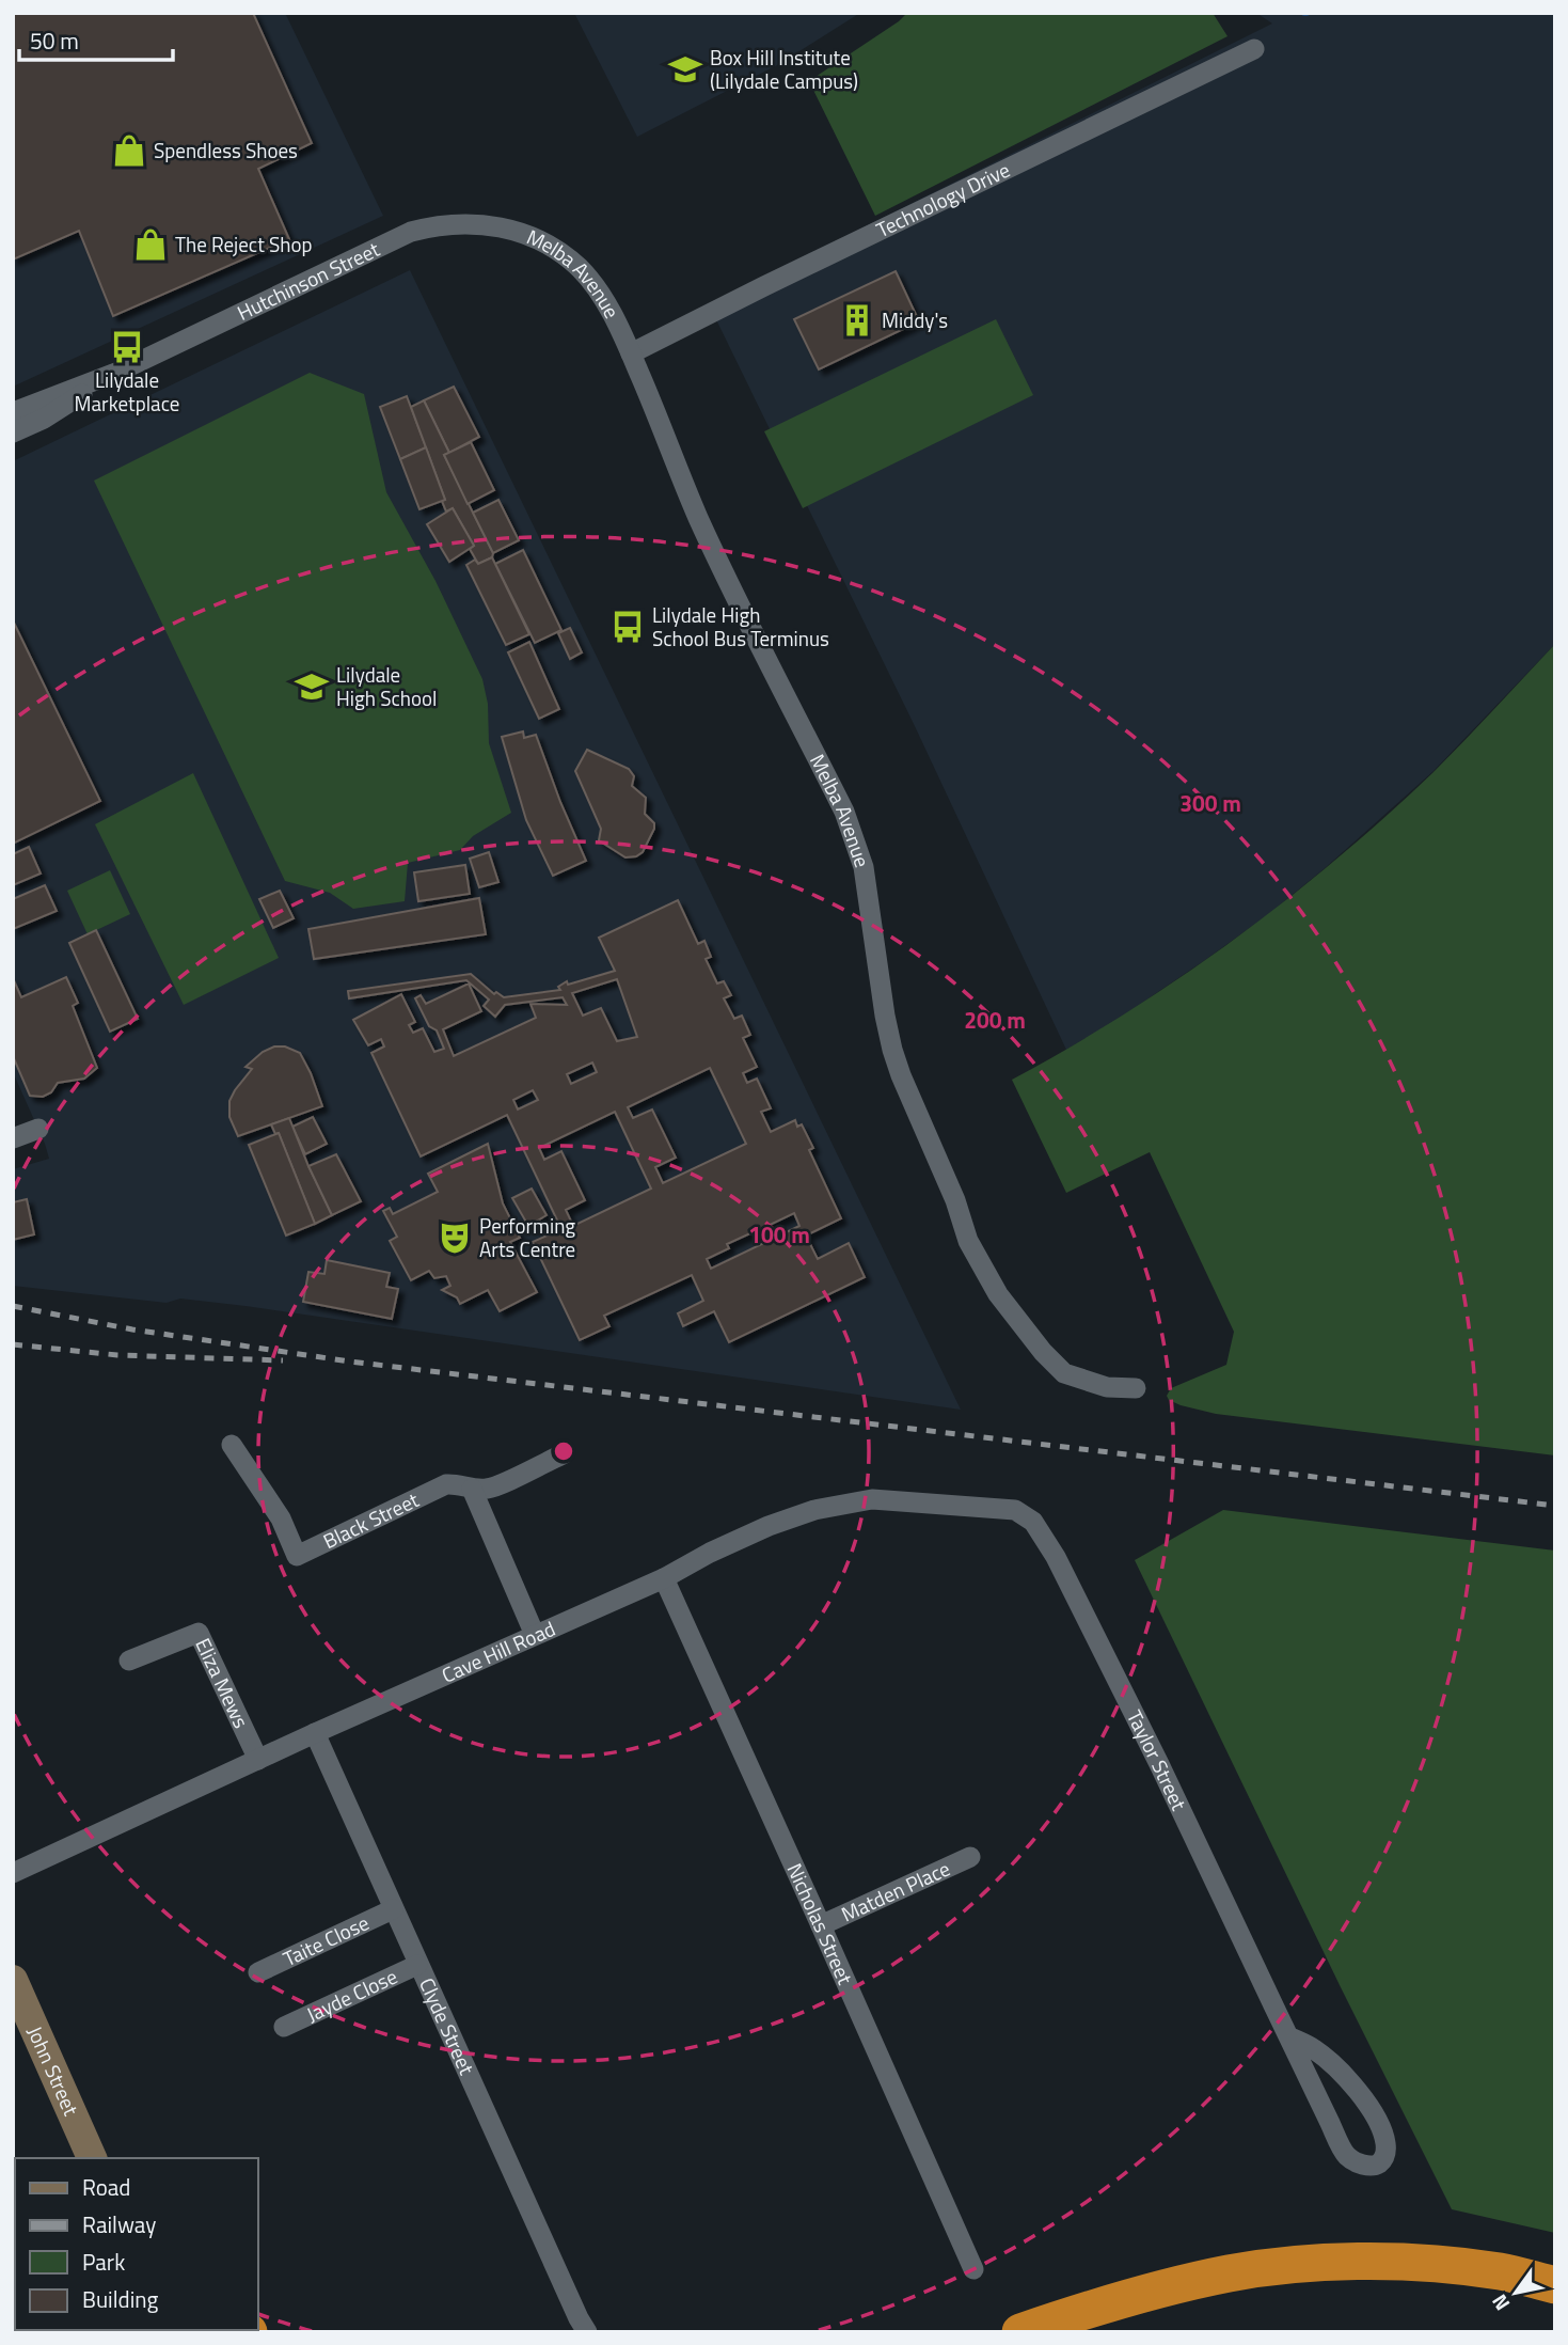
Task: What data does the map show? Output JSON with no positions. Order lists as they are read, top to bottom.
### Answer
{
  "streets": {
    "main road": ["John Street"],
    "street": [
      "Technology Drive",
      "Melba Avenue",
      "Hutchinson Street",
      "Black Street",
      "Cave Hill Road",
      "Eliza Mews",
      "Taylor Street",
      "Matden Place",
      "Nicholas Street",
      "Taite Close",
      "Jayde Close",
      "Clyde Street"
    ]
  },
  "crossings": [
    ["Technology Drive", "Melba Avenue"],
    ["Melba Avenue", "Hutchinson Street"],
    ["Cave Hill Road", "Eliza Mews"],
    ["Cave Hill Road", "Taylor Street"],
    ["Cave Hill Road", "Nicholas Street"],
    ["Cave Hill Road", "Clyde Street"],
    ["Matden Place", "Nicholas Street"],
    ["Taite Close", "Clyde Street"],
    ["Jayde Close", "Clyde Street"]
  ],
  "places": {
    "school or university": ["Box Hill Institute (Lilydale Campus)", "Lilydale High School"],
    "shop": ["Spendless Shoes", "The Reject Shop"],
    "building": ["Middy's"],
    "bus stop": ["Lilydale Marketplace", "Lilydale High School Bus Terminus"],
    "theatre": ["Performing Arts Centre"]
  },
  "legend": [
    "Road",
    "Railway",
    "Park",
    "Building"
  ],
  "scale_bar": "50 m",
  "north": "bottom left",
  "rings": ["300 m", "200 m", "100 m"]
}
